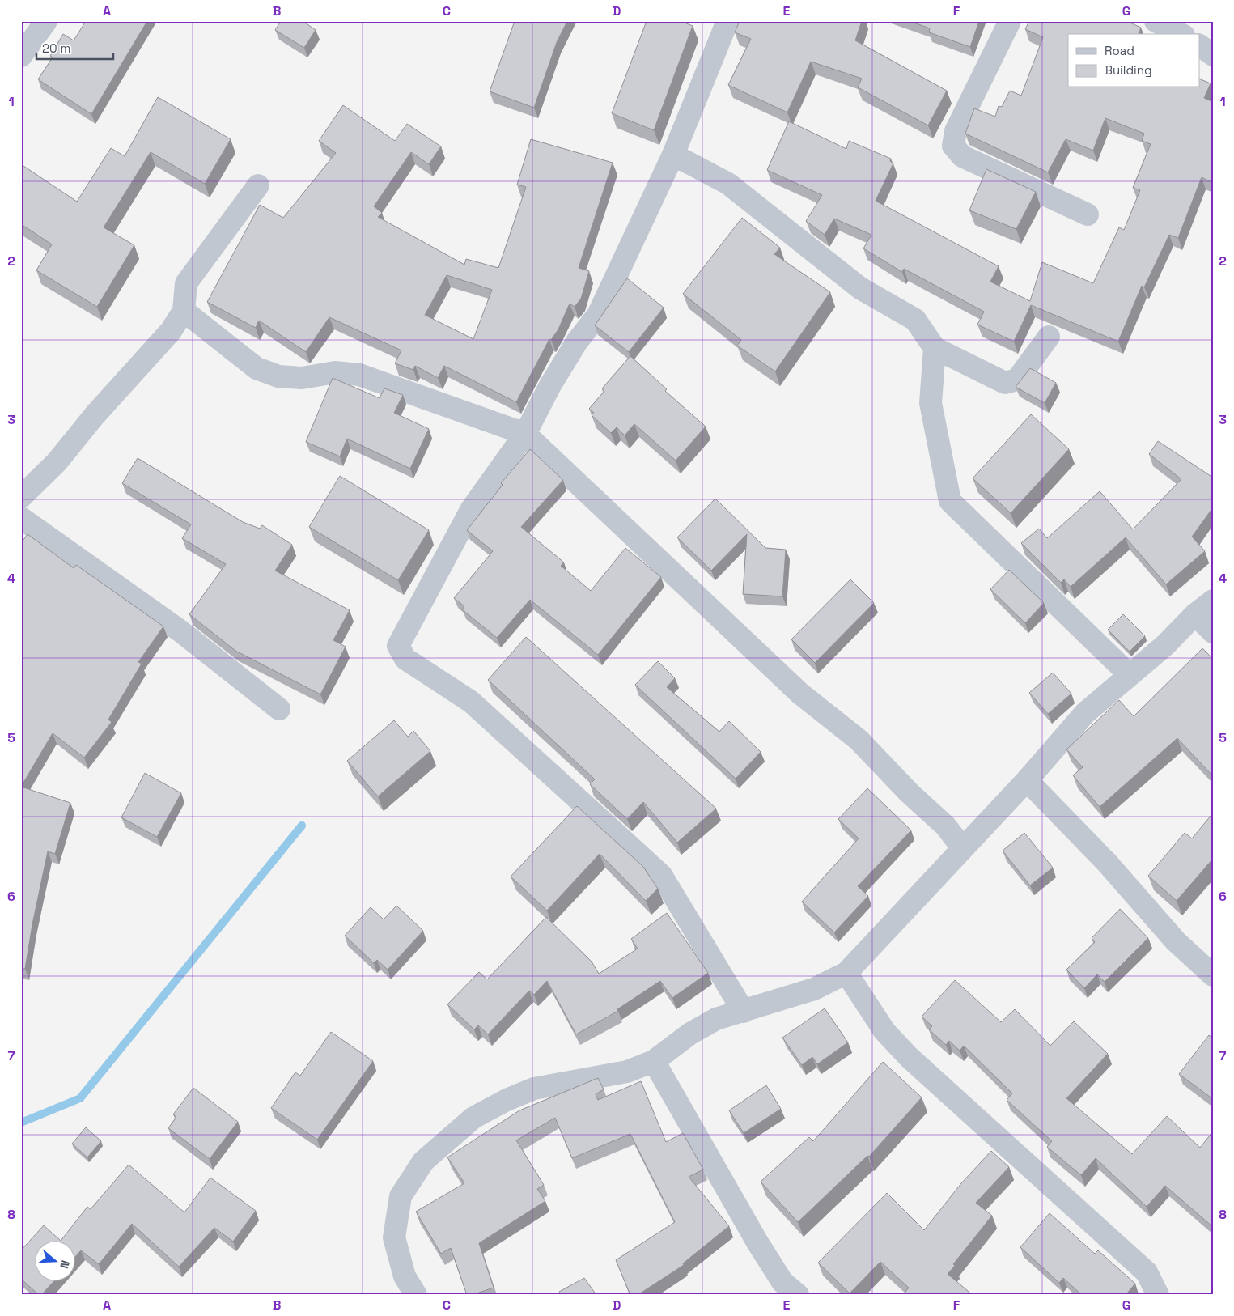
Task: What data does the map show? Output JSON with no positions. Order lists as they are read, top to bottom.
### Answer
{
  "legend": ["Road", "Building"],
  "scale_bar": "20 m",
  "north": "right",
  "grid": {
    "columns": [
      "A",
      "B",
      "C",
      "D",
      "E",
      "F",
      "G"
    ],
    "rows": [
      "1",
      "2",
      "3",
      "4",
      "5",
      "6",
      "7",
      "8"
    ]
  }
}
